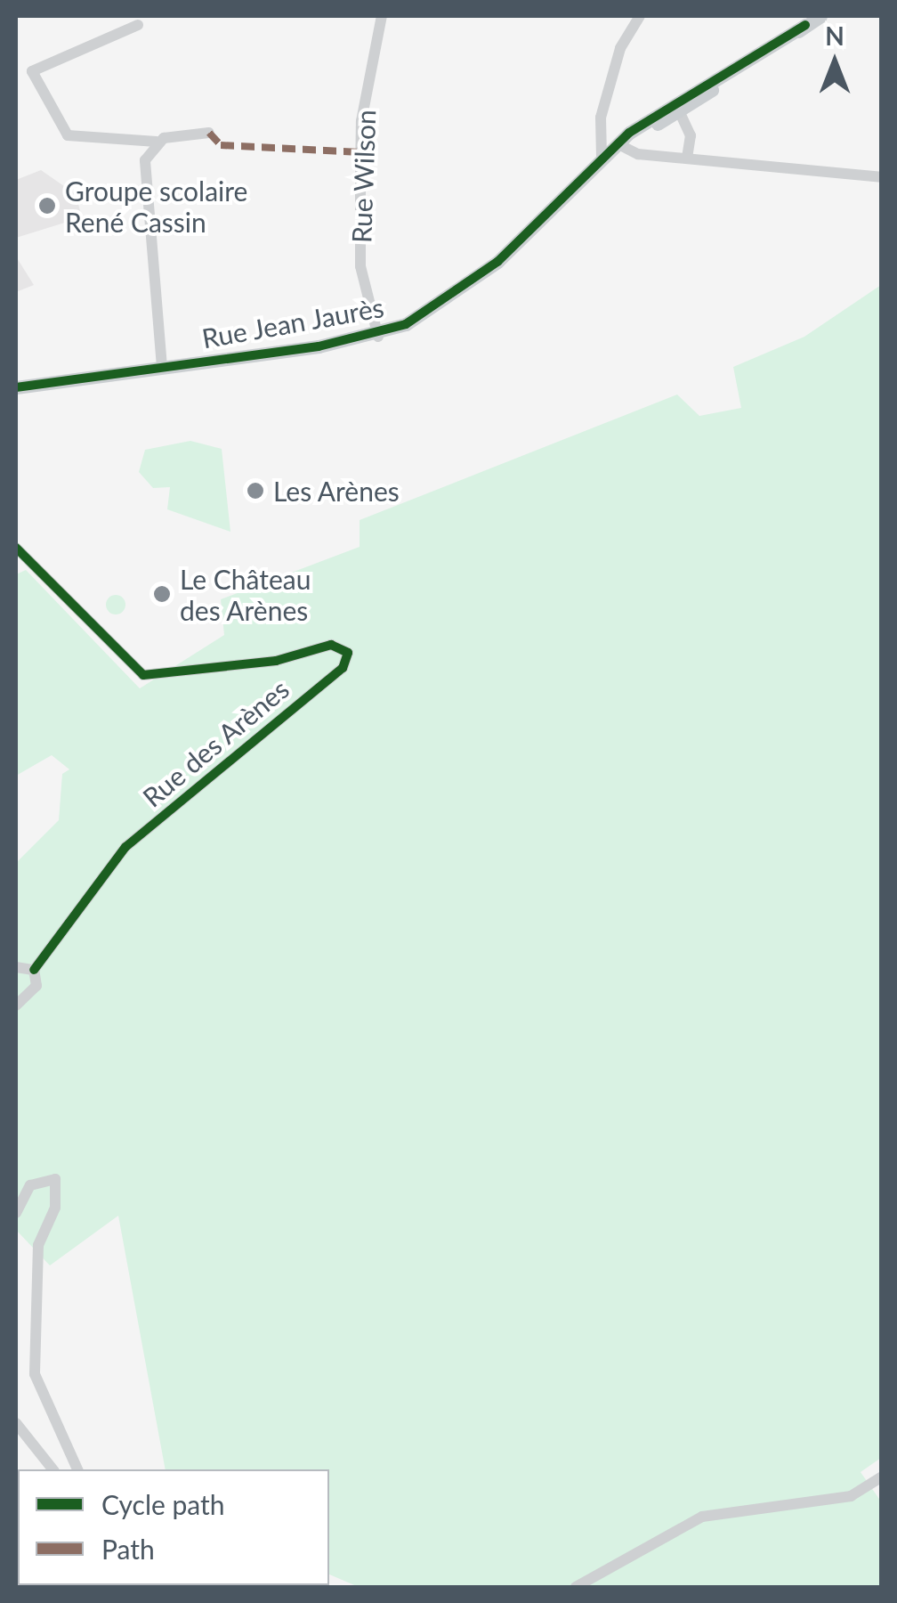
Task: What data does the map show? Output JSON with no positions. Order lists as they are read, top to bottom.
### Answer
{
  "streets": {
    "main road": ["Rue Jean Jaurès"],
    "street": ["Rue Wilson", "Rue des Arènes"]
  },
  "crossings": [
    ["Rue Wilson", "Rue Jean Jaurès"]
  ],
  "places": ["Groupe scolaire René Cassin", "Les Arènes", "Le Château des Arènes"],
  "legend": ["Cycle path", "Path"],
  "north": "top"
}
